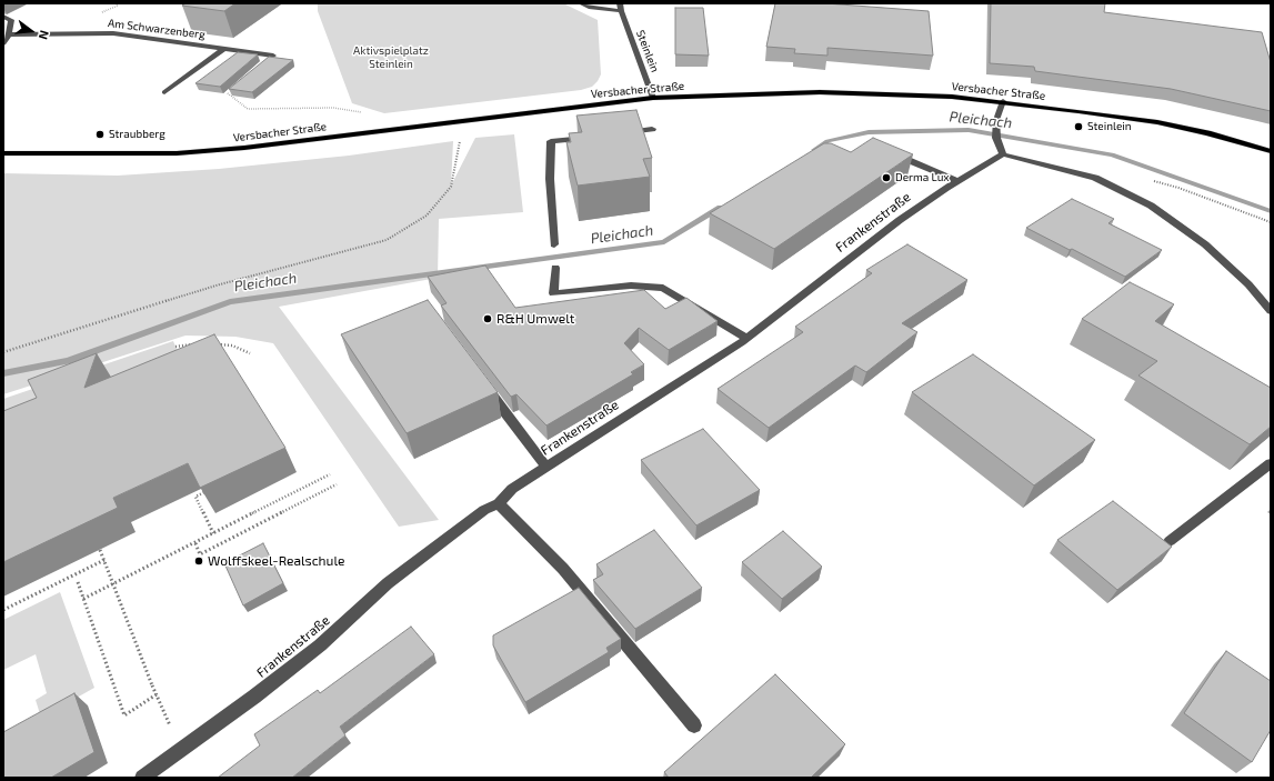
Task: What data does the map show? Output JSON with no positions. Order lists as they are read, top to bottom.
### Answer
{
  "streets": {
    "main road": ["Versbacher Straße"],
    "street": ["Am Schwarzenberg", "Steinlein", "Frankenstraße"]
  },
  "crossings": [
    ["Steinlein", "Versbacher Straße"]
  ],
  "water": ["Pleichach"],
  "parks": ["Aktivspielplatz Steinlein"],
  "places": [
    "Steinlein",
    "Straubberg",
    "Derma Lux",
    "R&H Umwelt",
    "Wolffskeel-Realschule"
  ],
  "north": "right"
}
